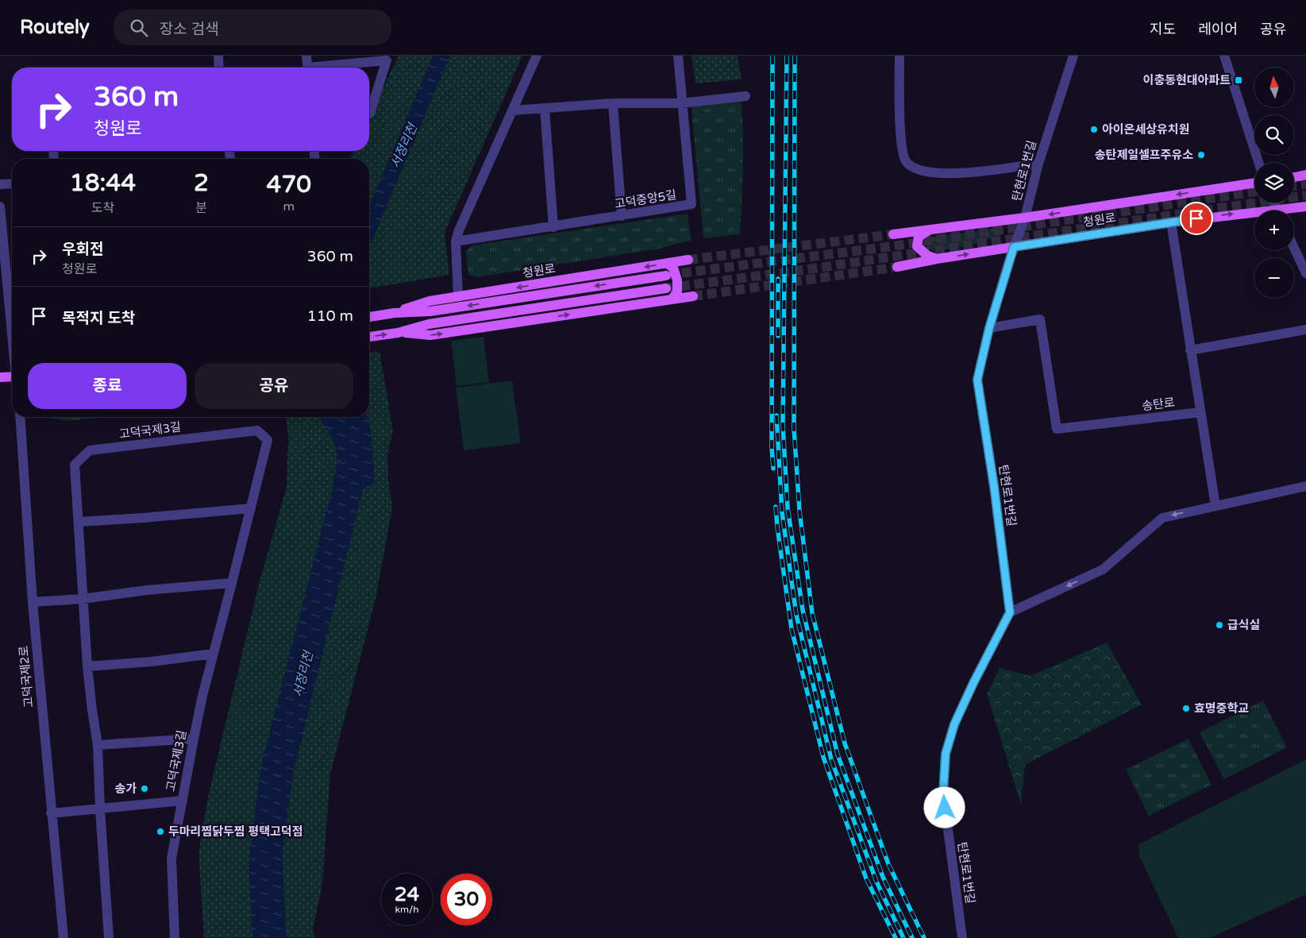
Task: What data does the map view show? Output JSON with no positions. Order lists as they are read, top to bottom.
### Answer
{
  "streets": {
    "main road": ["청원로"],
    "street": [
      "탄현로1번길",
      "고덕중앙5길",
      "송탄로",
      "고덕국제3길",
      "고덕국제2로"
    ]
  },
  "crossings": [
    ["탄현로1번길", "청원로"],
    ["탄현로1번길", "송탄로"]
  ],
  "water": ["서정리천"],
  "places": {
    "transit": ["이충동현대아파트"],
    "other": [
      "아이온세상유치원",
      "송탄제일셀프주유소",
      "급식실",
      "효명중학교",
      "송가",
      "두마리찜닭두찜 평택고덕점"
    ]
  },
  "north": "top",
  "page": {
    "header": "Routely",
    "search": "장소 검색",
    "nav": ["지도", "레이어", "공유"],
    "map_buttons": ["+", "−"],
    "turn": ["360 m", "청원로"],
    "eta": [
      "18:44",
      "도착",
      "2",
      "분",
      "470",
      "m"
    ],
    "list": [
      {
        "name": "우회전",
        "note": "청원로",
        "value": "360 m"
      },
      {
        "name": "목적지 도착",
        "value": "110 m"
      }
    ],
    "buttons": ["종료", "공유"],
    "speed": "24 km/h",
    "limit": "30"
  }
}
